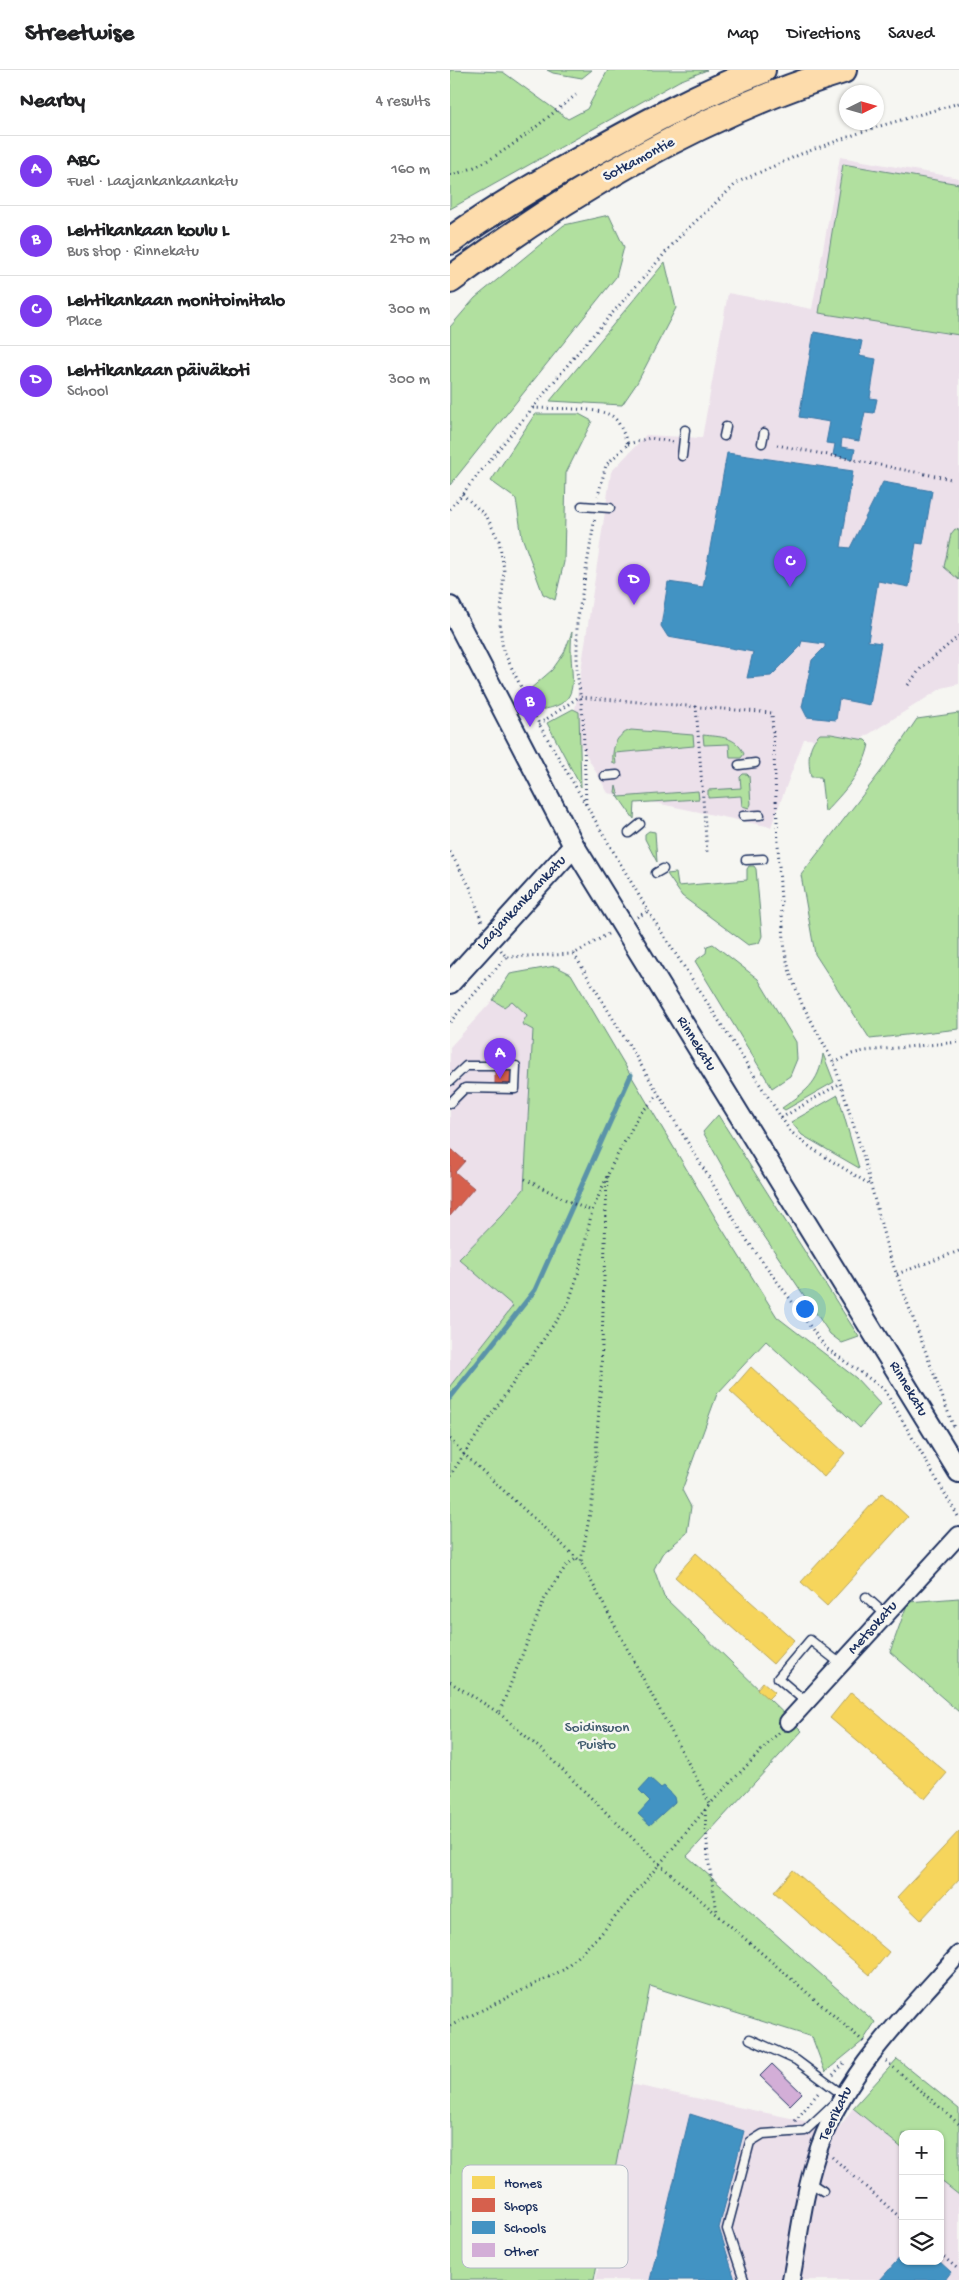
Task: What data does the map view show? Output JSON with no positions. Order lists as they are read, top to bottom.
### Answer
{
  "streets": {
    "highway": ["Sotkamontie"],
    "street": [
      "Laajankankaankatu",
      "Rinnekatu",
      "Metsokatu",
      "Teerikatu"
    ]
  },
  "crossings": [
    ["Laajankankaankatu", "Rinnekatu"]
  ],
  "parks": ["Soidinsuon Puisto"],
  "legend": [
    "Homes",
    "Shops",
    "Schools",
    "Other"
  ],
  "north": "right",
  "page": {
    "header": "Streetwise",
    "nav": ["Map", "Directions", "Saved"],
    "heading": ["Nearby", "4 results"],
    "list": [
      {
        "mark": "A",
        "name": "ABC",
        "note": "Fuel · Laajankankaankatu",
        "value": "160 m"
      },
      {
        "mark": "B",
        "name": "Lehtikankaan koulu L",
        "note": "Bus stop · Rinnekatu",
        "value": "270 m"
      },
      {
        "mark": "C",
        "name": "Lehtikankaan monitoimitalo",
        "note": "Place",
        "value": "300 m"
      },
      {
        "mark": "D",
        "name": "Lehtikankaan päiväkoti",
        "note": "School",
        "value": "300 m"
      }
    ],
    "pins": [
      "C",
      "D",
      "B",
      "A"
    ],
    "map_buttons": ["+", "−"]
  }
}
